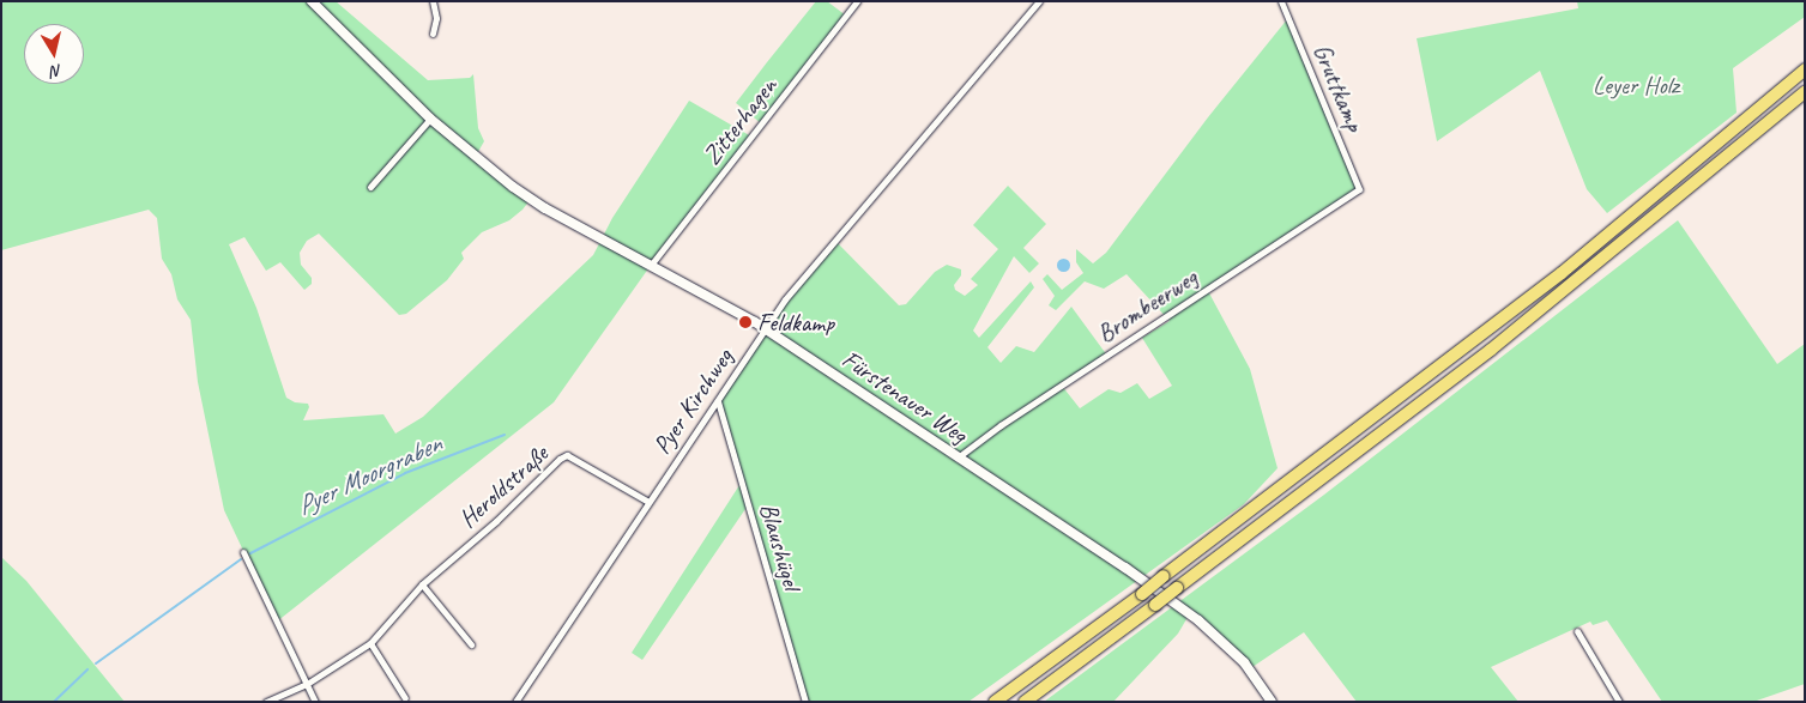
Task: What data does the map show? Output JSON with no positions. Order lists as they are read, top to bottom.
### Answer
{
  "streets": {
    "street": [
      "Gruttkamp",
      "Zitterhagen",
      "Brombeerweg",
      "Fürstenauer Weg",
      "Pyer Kirchweg",
      "Heroldstraße",
      "Blaushügel"
    ]
  },
  "crossings": [
    ["Gruttkamp", "Brombeerweg"],
    ["Zitterhagen", "Fürstenauer Weg"],
    ["Brombeerweg", "Fürstenauer Weg"],
    ["Fürstenauer Weg", "Pyer Kirchweg"],
    ["Pyer Kirchweg", "Heroldstraße"],
    ["Pyer Kirchweg", "Blaushügel"]
  ],
  "water": ["Pyer Moorgraben"],
  "parks": ["Leyer Holz"],
  "places": ["Feldkamp"],
  "north": "bottom"
}
